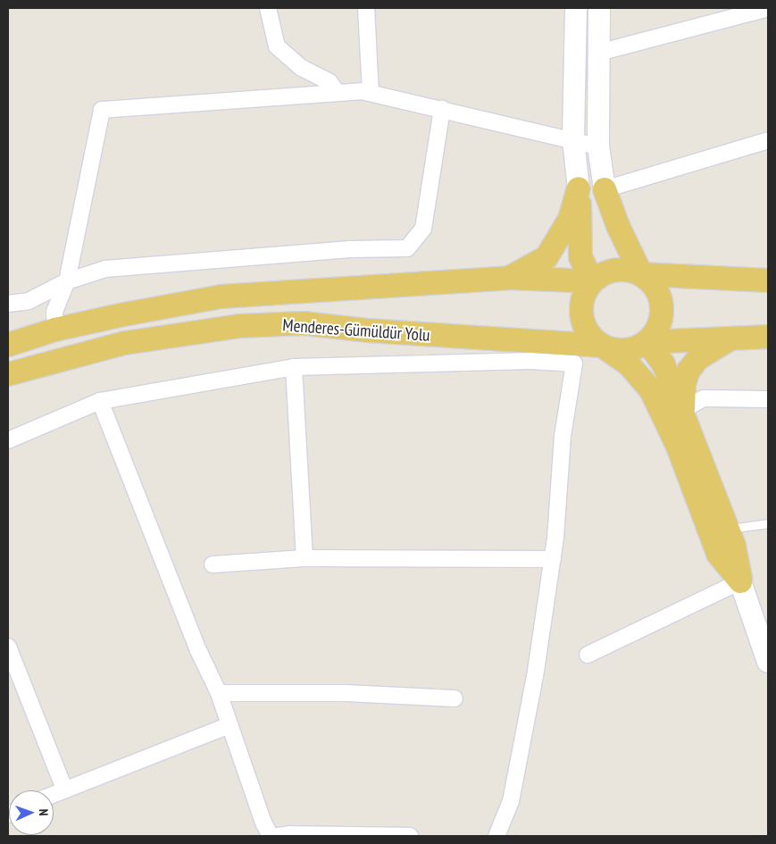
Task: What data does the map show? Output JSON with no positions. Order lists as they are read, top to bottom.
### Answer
{
  "streets": {
    "main road": ["Menderes-Gümüldür Yolu"]
  },
  "north": "right"
}
